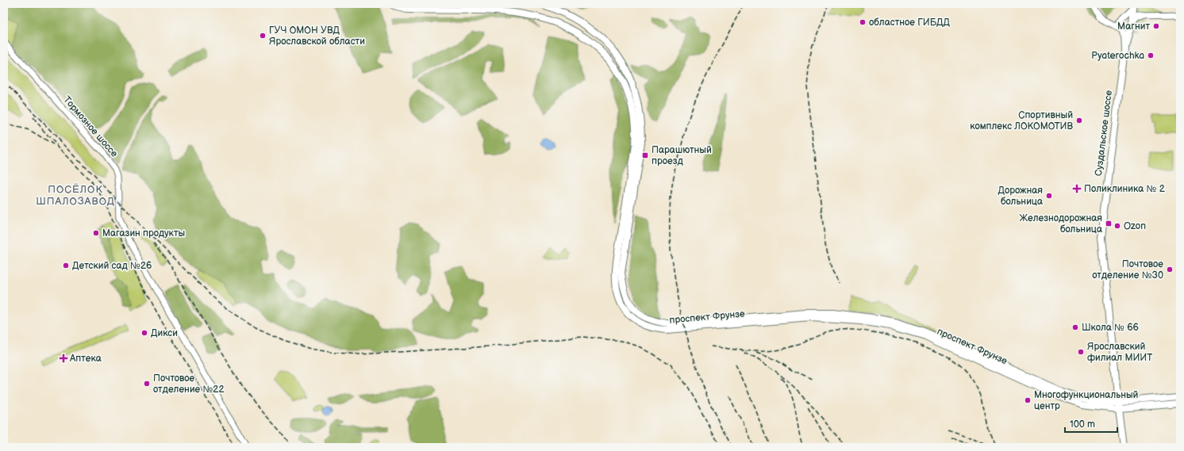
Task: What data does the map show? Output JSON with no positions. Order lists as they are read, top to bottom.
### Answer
{
  "streets": {
    "main road": ["Суздальское шоссе", "проспект Фрунзе"],
    "street": ["Тормозное шоссе"]
  },
  "crossings": [
    ["Суздальское шоссе", "проспект Фрунзе"]
  ],
  "districts": ["ПОСЁЛОК ШПАЛОЗАВОД"],
  "places": {
    "other": [
      "областное ГИБДД",
      "Магнит",
      "ГУЧ ОМОН УВД Ярославской области",
      "Pyaterochka",
      "Спортивный комплекс ЛОКОМОТИВ",
      "Дорожная больница",
      "Ozon",
      "Магазин продукты",
      "Детский сад №26",
      "Почтовое отделение №30",
      "Школа № 66",
      "Дикси",
      "Ярославский филиал МИИТ",
      "Почтовое отделение №22",
      "Многофункциональный центр"
    ],
    "transit": ["Парашютный проезд", "Железнодорожная больница"],
    "health": ["Поликлиника № 2", "Аптека"]
  },
  "scale_bar": "100 m"
}
